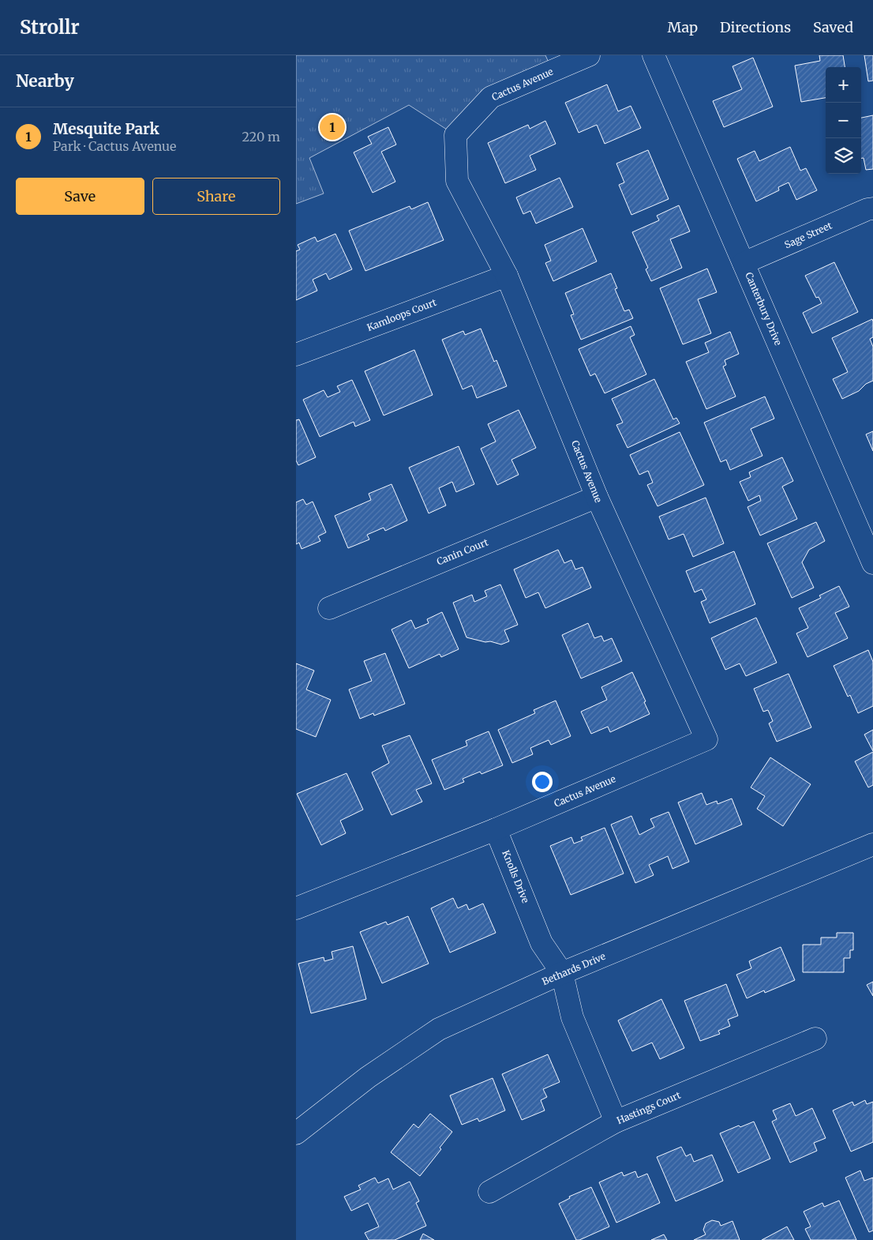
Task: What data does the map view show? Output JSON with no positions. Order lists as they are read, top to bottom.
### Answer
{
  "streets": {
    "street": [
      "Cactus Avenue",
      "Sage Street",
      "Canterbury Drive",
      "Kamloops Court",
      "Canin Court",
      "Knolls Drive",
      "Bethards Drive",
      "Hastings Court"
    ]
  },
  "crossings": [
    ["Cactus Avenue", "Kamloops Court"],
    ["Cactus Avenue", "Canin Court"],
    ["Cactus Avenue", "Knolls Drive"],
    ["Sage Street", "Canterbury Drive"],
    ["Knolls Drive", "Bethards Drive"],
    ["Knolls Drive", "Hastings Court"]
  ],
  "page": {
    "header": "Strollr",
    "nav": ["Map", "Directions", "Saved"],
    "heading": "Nearby",
    "map_buttons": ["+", "−"],
    "list": [
      {
        "mark": "1",
        "name": "Mesquite Park",
        "note": "Park · Cactus Avenue",
        "value": "220 m"
      }
    ],
    "pins": "1",
    "buttons": ["Save", "Share"]
  }
}
